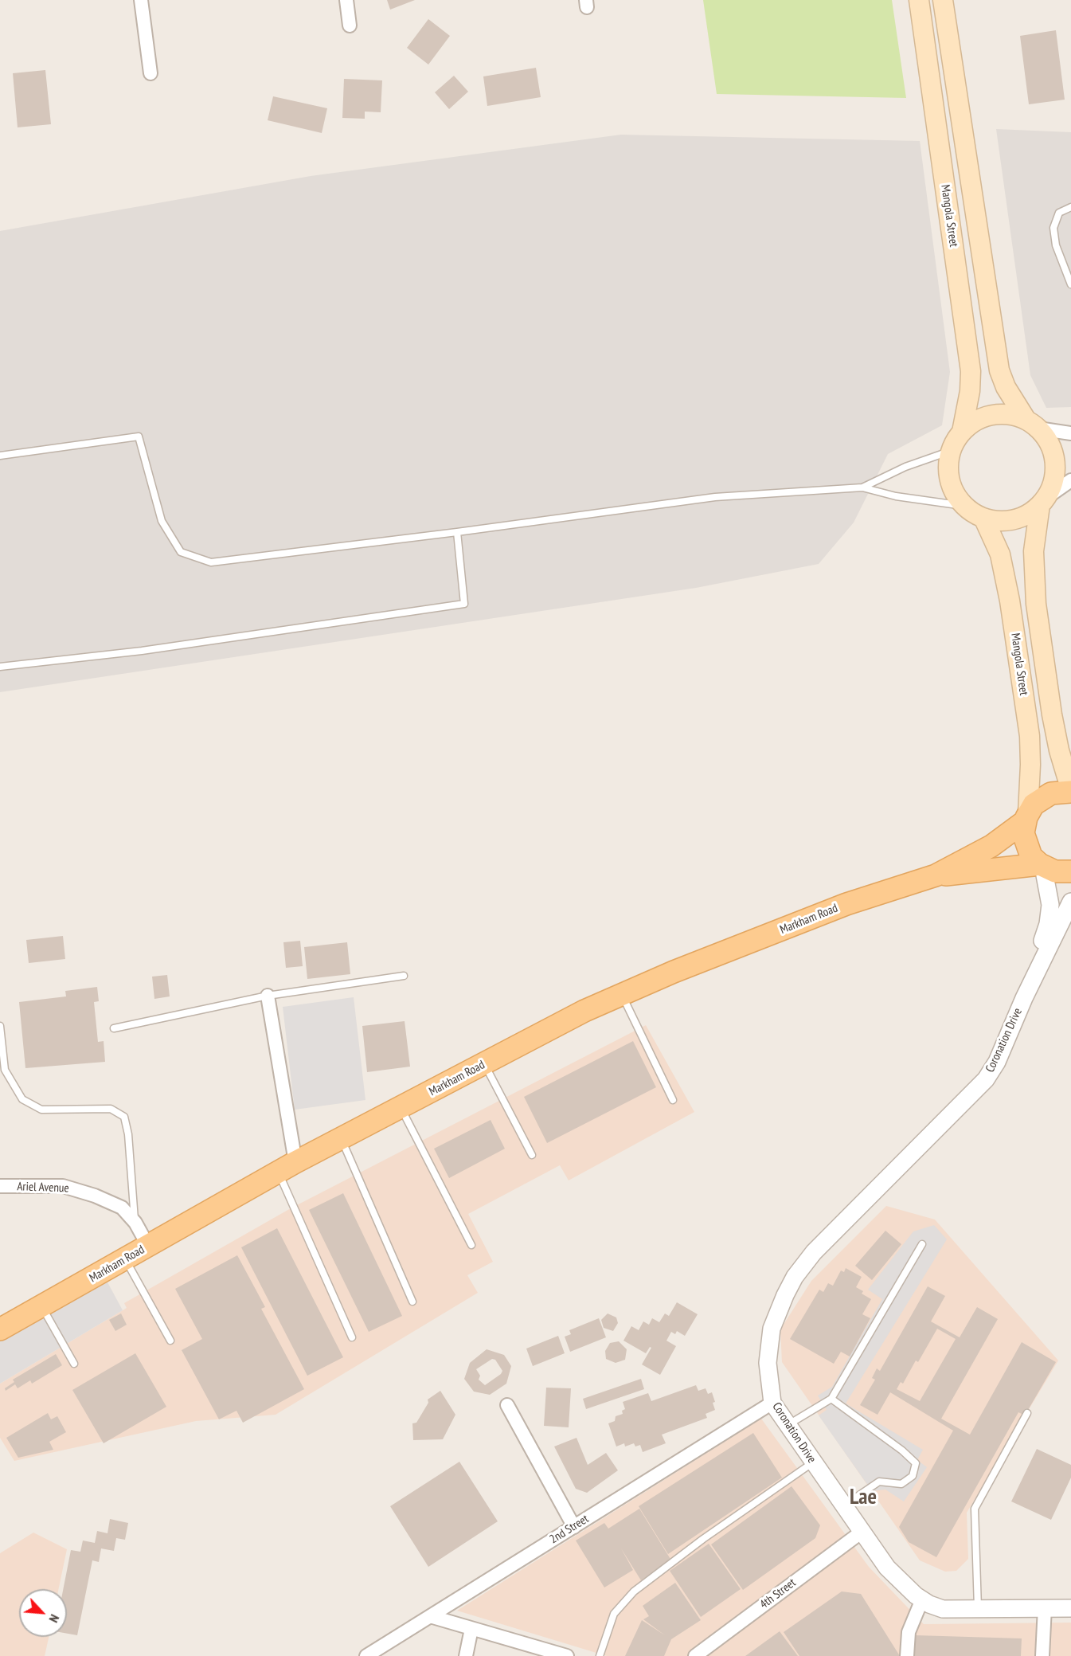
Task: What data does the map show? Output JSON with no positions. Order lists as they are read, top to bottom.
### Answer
{
  "streets": {
    "main road": ["Mangola Street", "Markham Road"],
    "street": [
      "Coronation Drive",
      "Ariel Avenue",
      "2nd Street",
      "4th Street"
    ]
  },
  "crossings": [
    ["Mangola Street", "Markham Road"],
    ["Markham Road", "Coronation Drive"],
    ["Markham Road", "Ariel Avenue"],
    ["Coronation Drive", "2nd Street"],
    ["Coronation Drive", "4th Street"]
  ],
  "districts": ["Lae"],
  "north": "bottom right"
}
